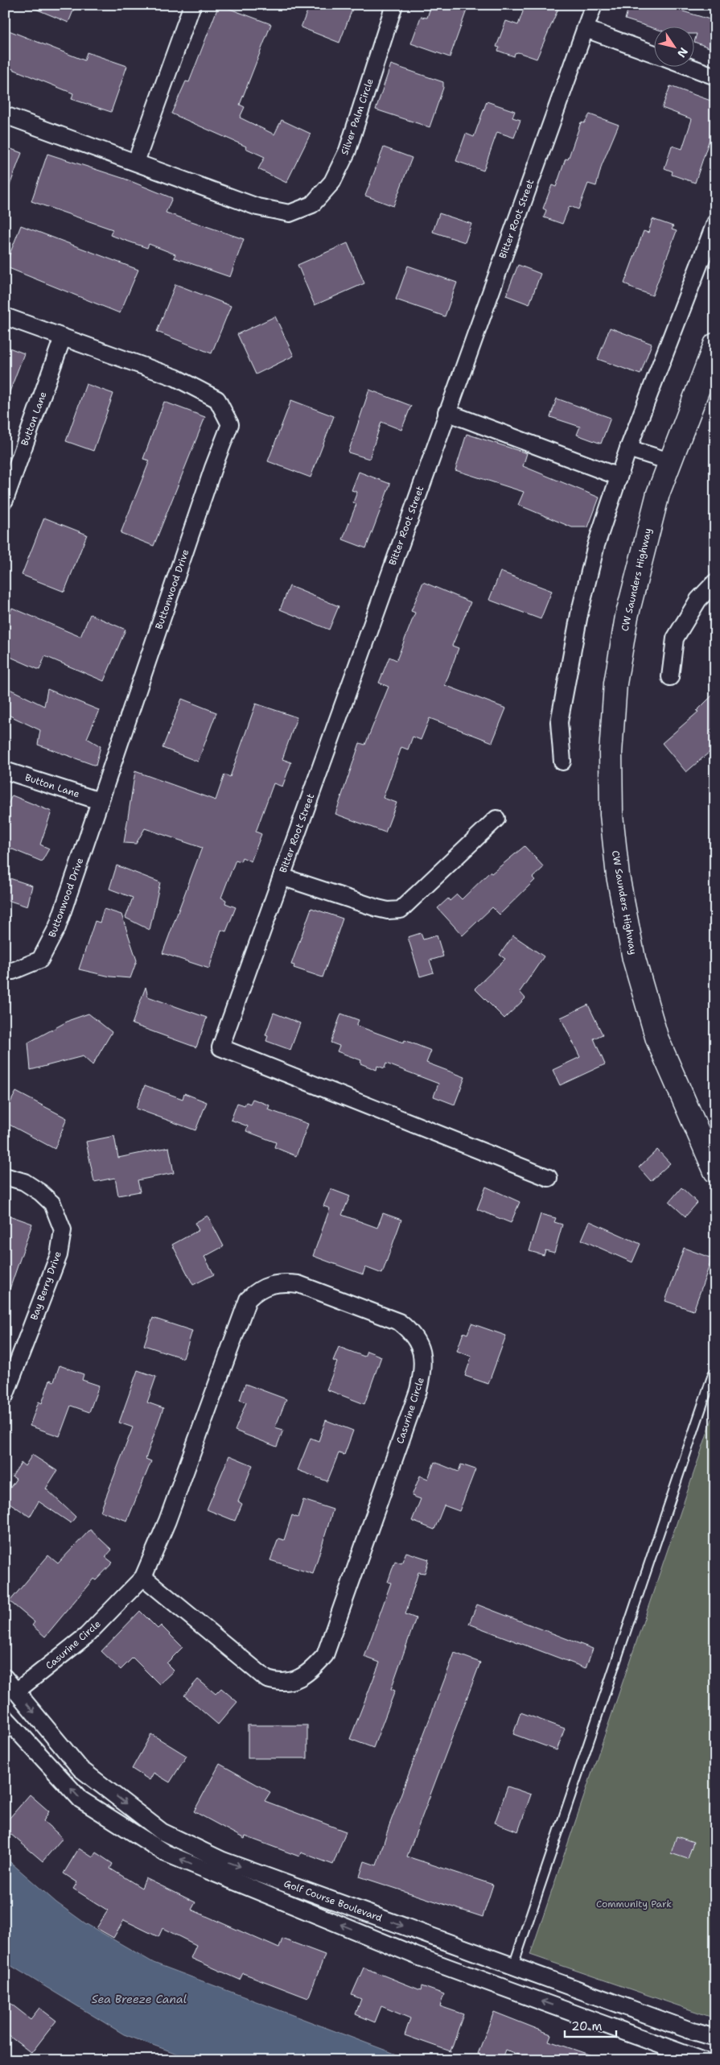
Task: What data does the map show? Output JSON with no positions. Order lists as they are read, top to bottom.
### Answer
{
  "streets": {
    "main road": ["CW Saunders Highway"],
    "street": [
      "Silver Palm Circle",
      "Bitter Root Street",
      "Button Lane",
      "Buttonwood Drive",
      "Bay Berry Drive",
      "Casurine Circle",
      "Golf Course Boulevard"
    ]
  },
  "crossings": [
    ["Button Lane", "Buttonwood Drive"],
    ["Casurine Circle", "Golf Course Boulevard"]
  ],
  "water": ["Sea Breeze Canal"],
  "parks": ["Community Park"],
  "scale_bar": "20 m",
  "north": "bottom right"
}
